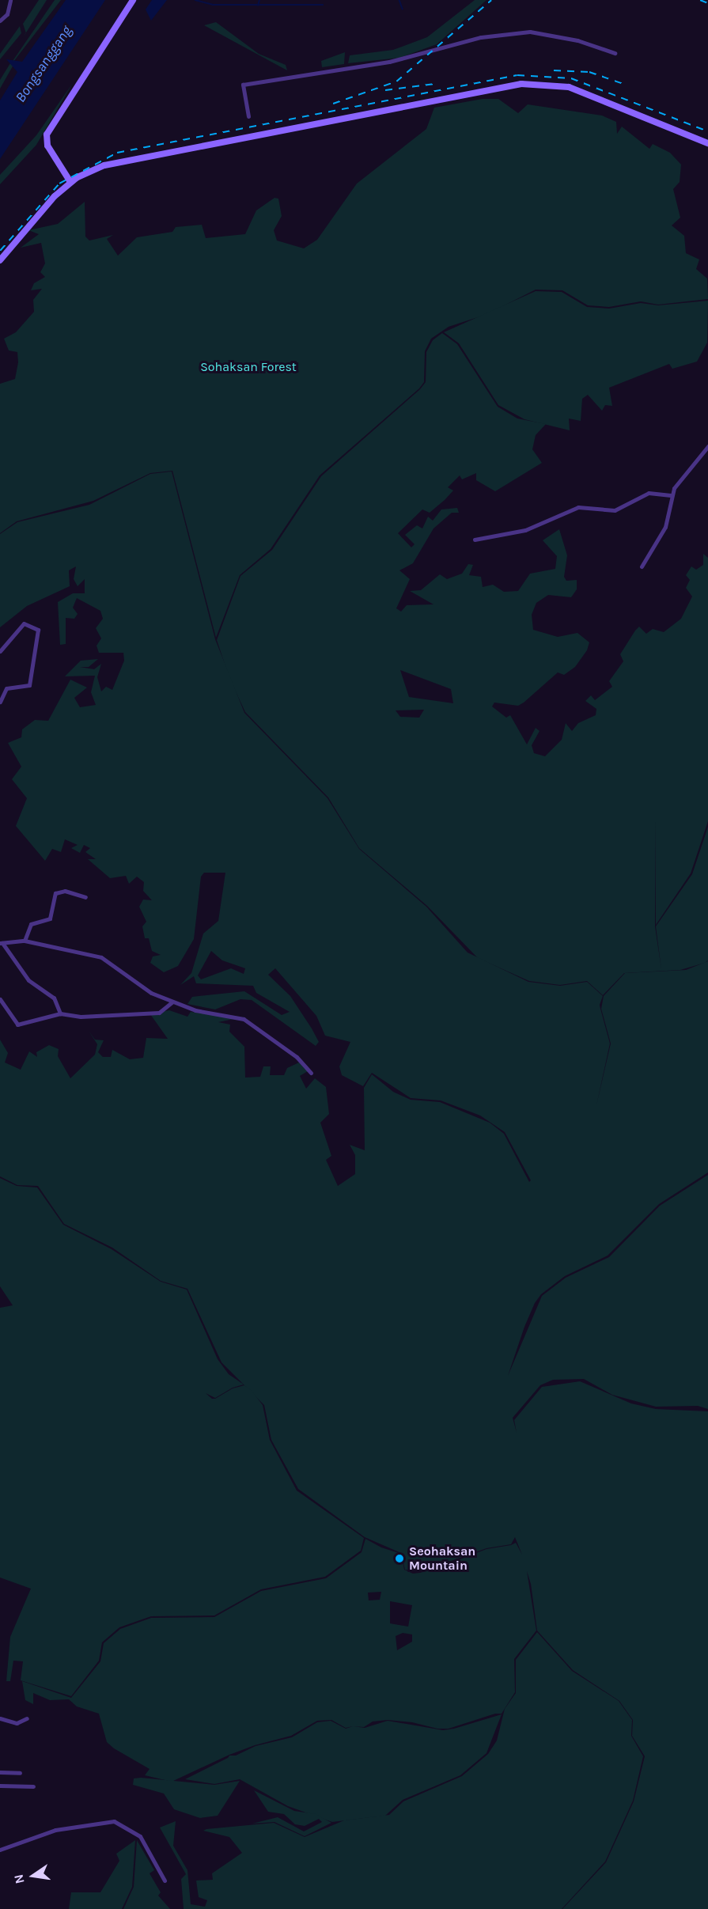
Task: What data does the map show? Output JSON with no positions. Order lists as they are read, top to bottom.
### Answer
{
  "water": ["Bongsanggang"],
  "parks": ["Sohaksan Forest"],
  "places": ["Seohaksan Mountain"],
  "north": "left"
}
